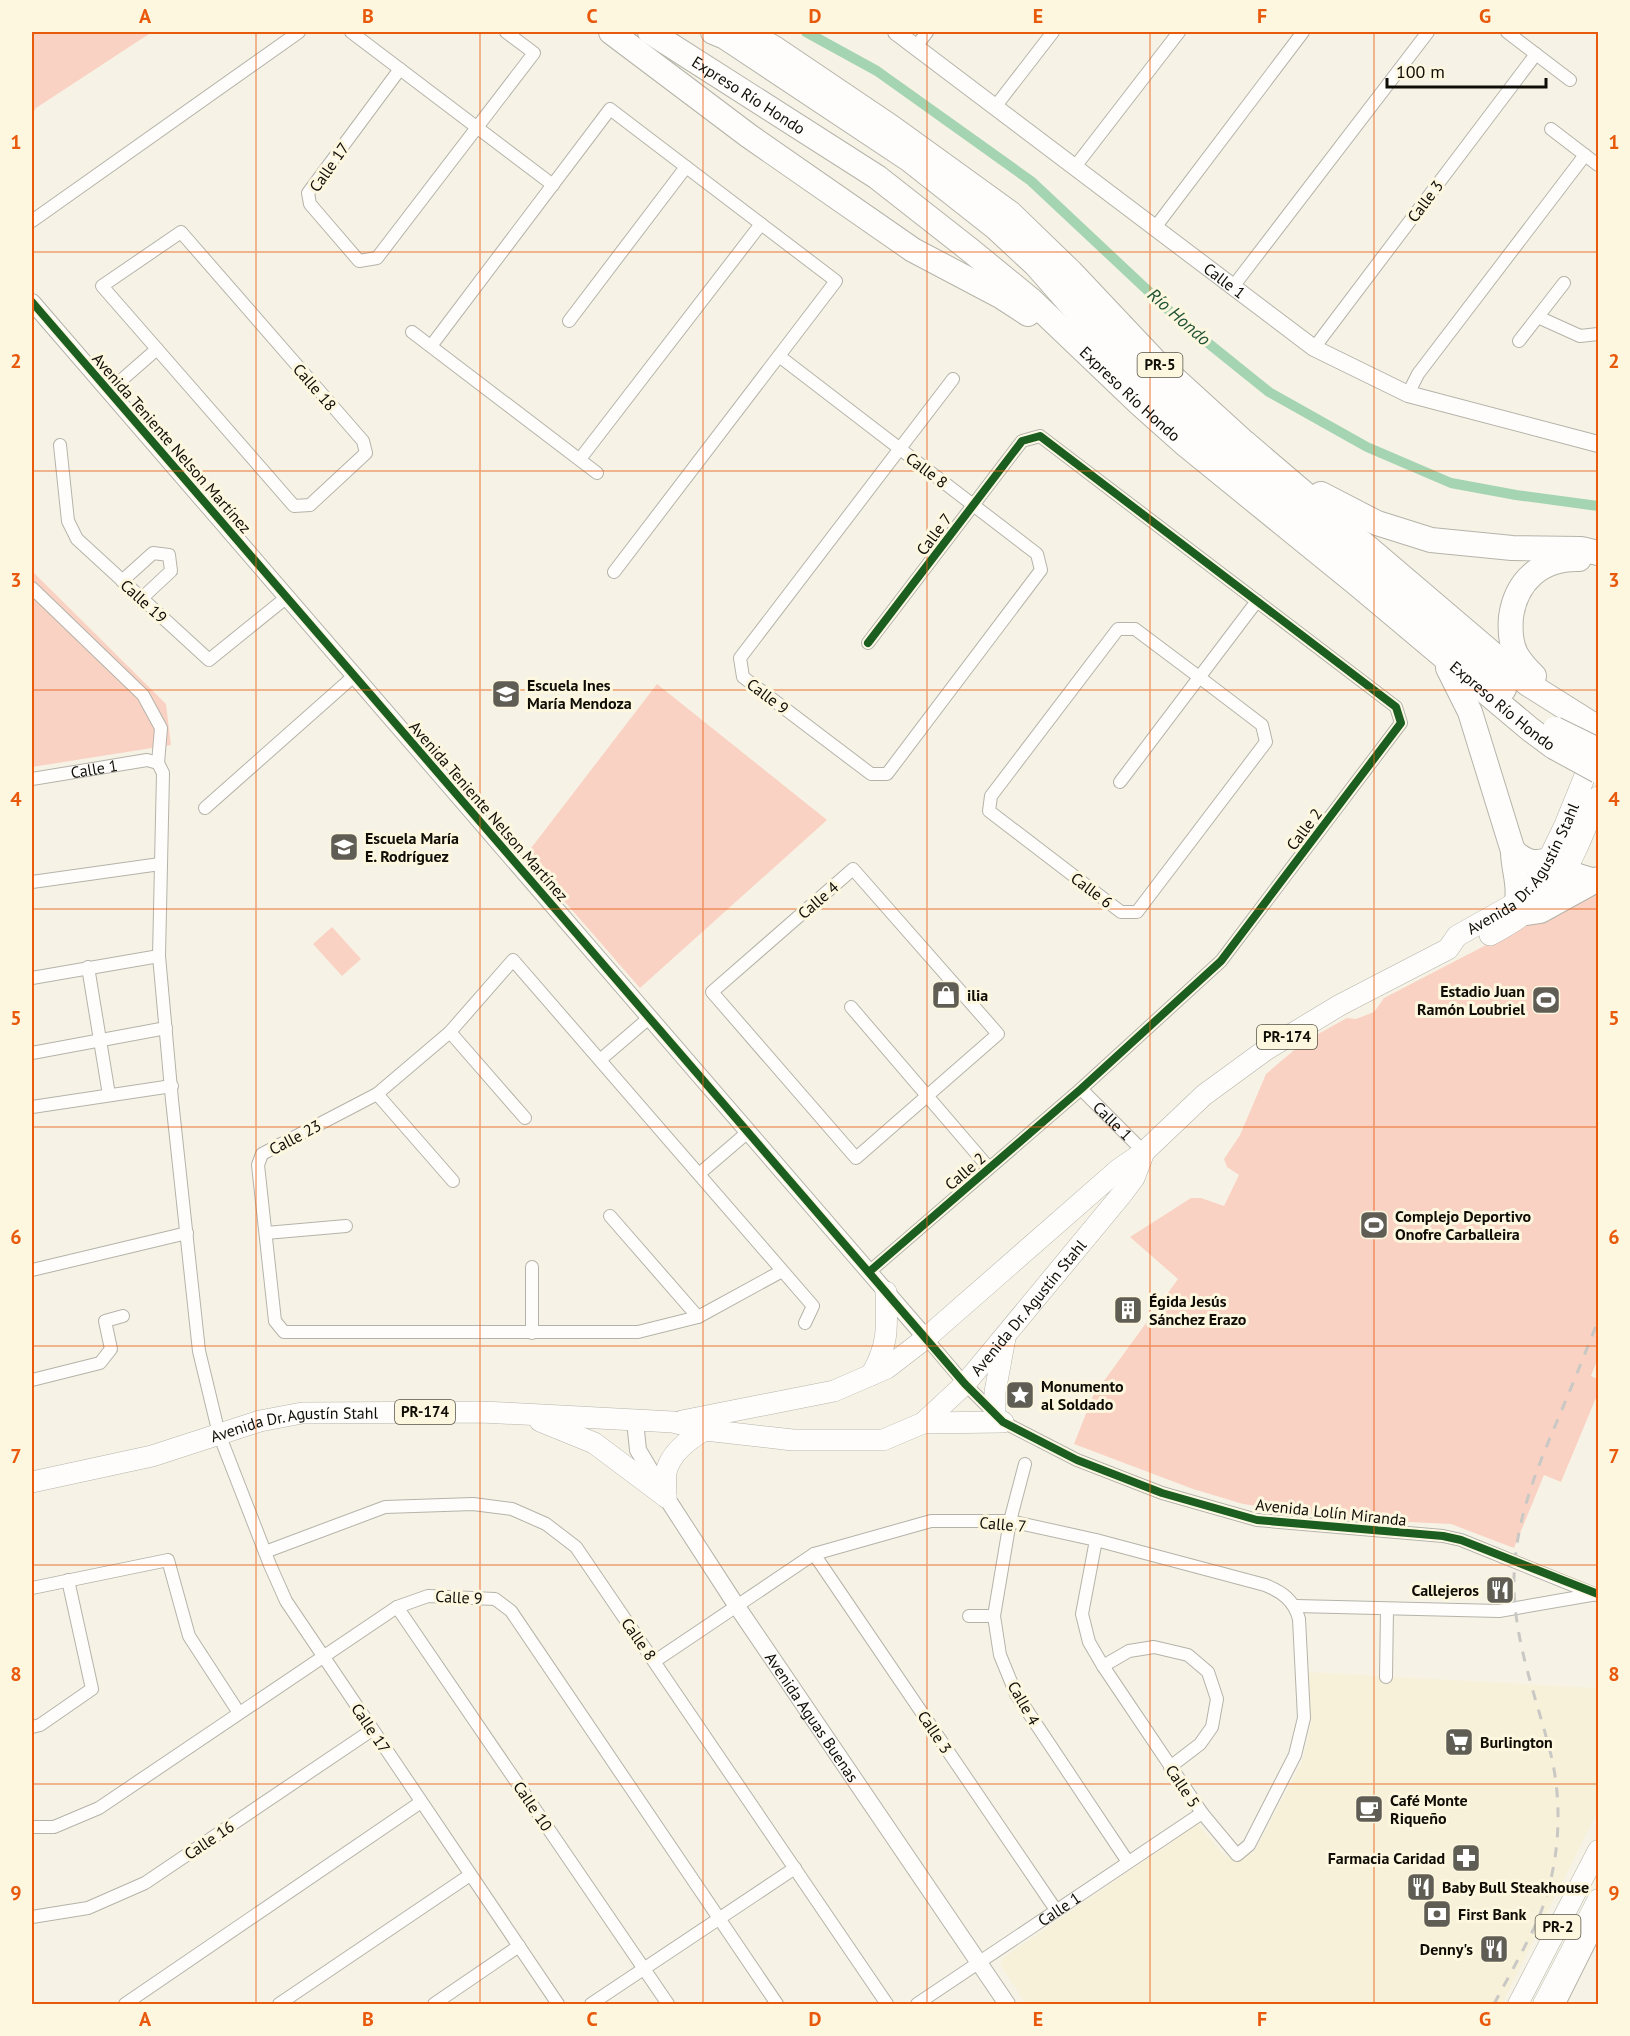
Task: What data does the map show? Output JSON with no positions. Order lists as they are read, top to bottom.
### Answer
{
  "streets": {
    "highway": [
      "Expreso Río Hondo",
      "PR-5",
      "Avenida Dr. Agustín Stahl",
      "PR-174"
    ],
    "main road": ["PR-2"],
    "street": [
      "Calle 17",
      "Calle 3",
      "Calle 1",
      "Calle 18",
      "Avenida Teniente Nelson Martínez",
      "Calle 8",
      "Calle 7",
      "Calle 19",
      "Calle 9",
      "Calle 2",
      "Calle 6",
      "Calle 4",
      "Calle 23",
      "Avenida Lolín Miranda",
      "Avenida Aguas Buenas",
      "Calle 5",
      "Calle 10",
      "Calle 16"
    ]
  },
  "crossings": [
    ["Expreso Río Hondo", "Avenida Dr. Agustín Stahl"],
    ["Calle 17", "Calle 1"],
    ["Calle 17", "Calle 8"],
    ["Calle 17", "Calle 9"],
    ["Calle 17", "Avenida Dr. Agustín Stahl"],
    ["Calle 17", "Calle 16"],
    ["Calle 3", "Calle 1"],
    ["Calle 3", "Calle 7"],
    ["Calle 1", "Calle 2"],
    ["Calle 1", "Avenida Dr. Agustín Stahl"],
    ["Calle 1", "Calle 4"],
    ["Calle 1", "Avenida Aguas Buenas"],
    ["Calle 1", "Calle 5"],
    ["Avenida Teniente Nelson Martínez", "Calle 19"],
    ["Avenida Teniente Nelson Martínez", "Calle 2"],
    ["Avenida Teniente Nelson Martínez", "Avenida Dr. Agustín Stahl"],
    ["Avenida Teniente Nelson Martínez", "Avenida Lolín Miranda"],
    ["Calle 8", "Calle 7"],
    ["Calle 8", "Calle 9"],
    ["Calle 7", "Calle 2"],
    ["Calle 7", "Calle 4"],
    ["Calle 7", "Avenida Aguas Buenas"],
    ["Calle 7", "Calle 5"],
    ["Calle 9", "Calle 10"],
    ["Avenida Dr. Agustín Stahl", "Avenida Lolín Miranda"],
    ["Avenida Dr. Agustín Stahl", "Avenida Aguas Buenas"]
  ],
  "water": ["Río Hondo"],
  "places": {
    "school or university": ["Escuela Ines María Mendoza", "Escuela María E. Rodríguez"],
    "shop": ["ilia"],
    "sports": ["Estadio Juan Ramón Loubriel", "Complejo Deportivo Onofre Carballeira"],
    "building": ["Égida Jesús Sánchez Erazo"],
    "place": ["Monumento al Soldado"],
    "restaurant": ["Callejeros", "Baby Bull Steakhouse", "Denny's"],
    "supermarket": ["Burlington"],
    "cafe": ["Café Monte Riqueño"],
    "pharmacy": ["Farmacia Caridad"],
    "bank": ["First Bank"]
  },
  "scale_bar": "100 m",
  "grid": {
    "columns": [
      "A",
      "B",
      "C",
      "D",
      "E",
      "F",
      "G"
    ],
    "rows": [
      "1",
      "2",
      "3",
      "4",
      "5",
      "6",
      "7",
      "8",
      "9"
    ]
  }
}
